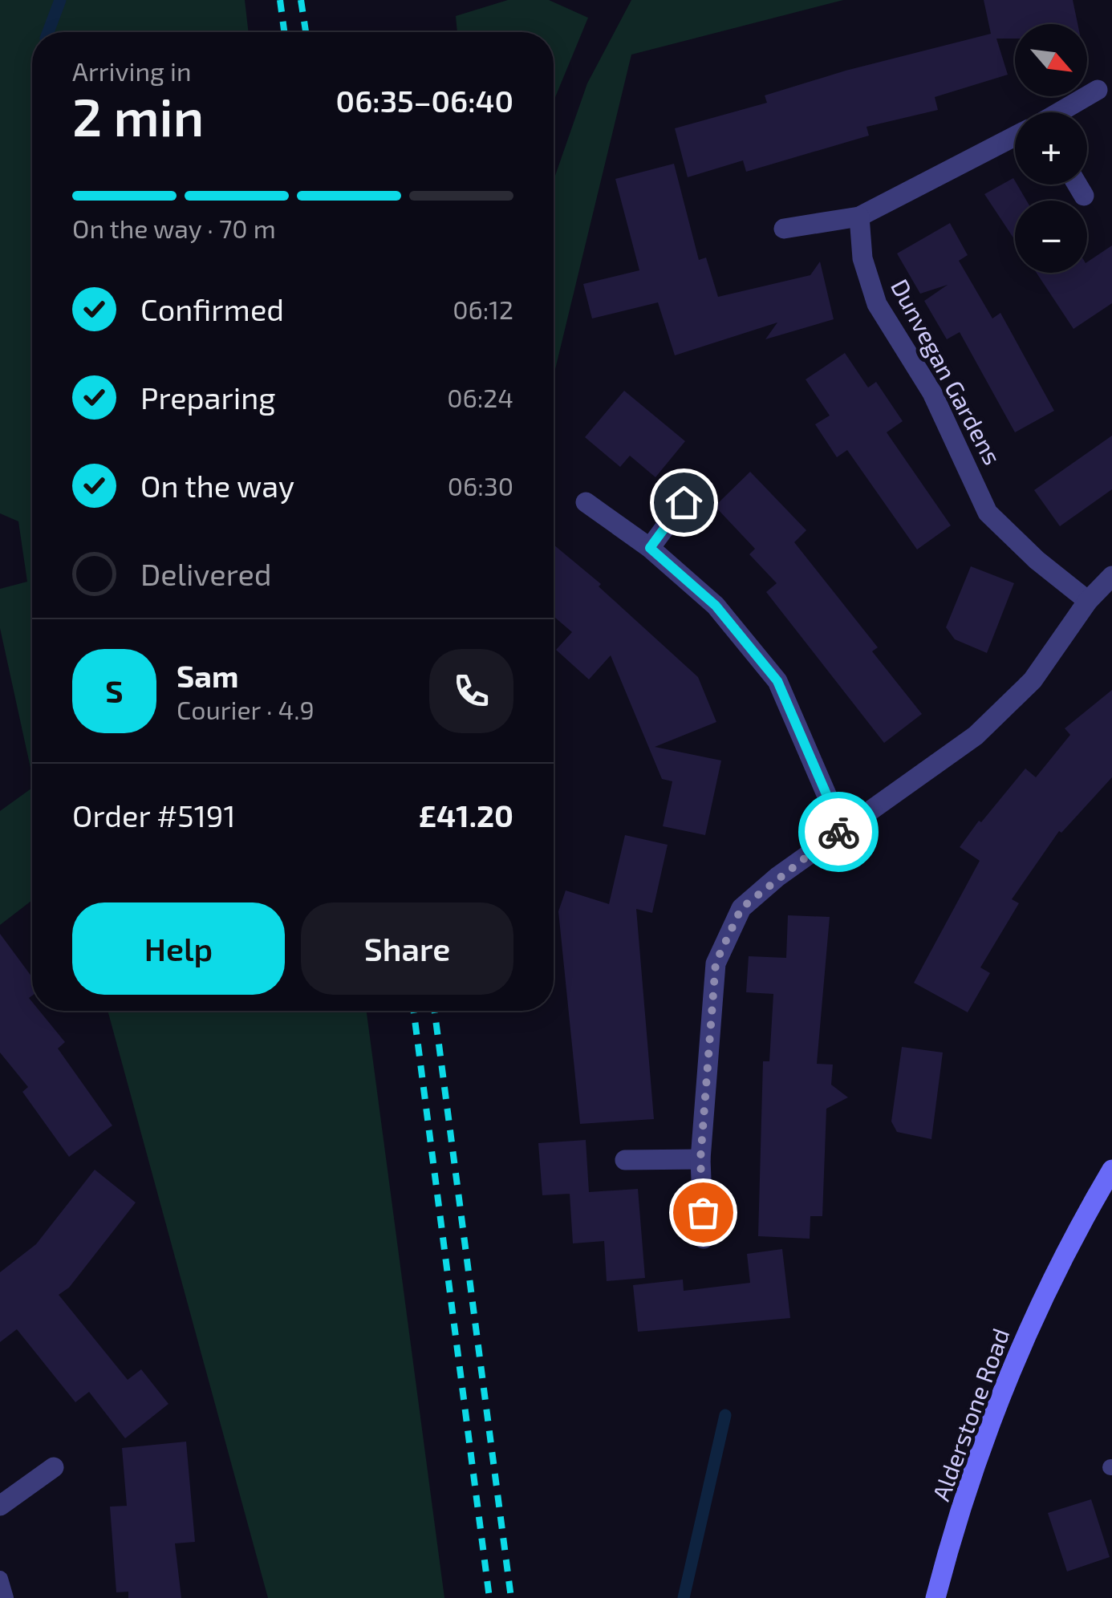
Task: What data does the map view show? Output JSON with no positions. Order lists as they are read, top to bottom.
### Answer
{
  "streets": {
    "street": ["Dunvegan Gardens", "Alderstone Road"]
  },
  "north": "bottom right",
  "page": {
    "map_buttons": ["+", "−"],
    "heading": ["2 min", "Arriving in", "06:35–06:40"],
    "panel": [
      "Sam",
      "Courier · 4.9",
      "Order #5191",
      "£41.20"
    ],
    "bar": "On the way · 70 m",
    "list": [
      ["Confirmed", "06:12"],
      ["Preparing", "06:24"],
      ["On the way", "06:30"],
      "Delivered"
    ],
    "round": "S",
    "buttons": ["Help", "Share"]
  }
}
